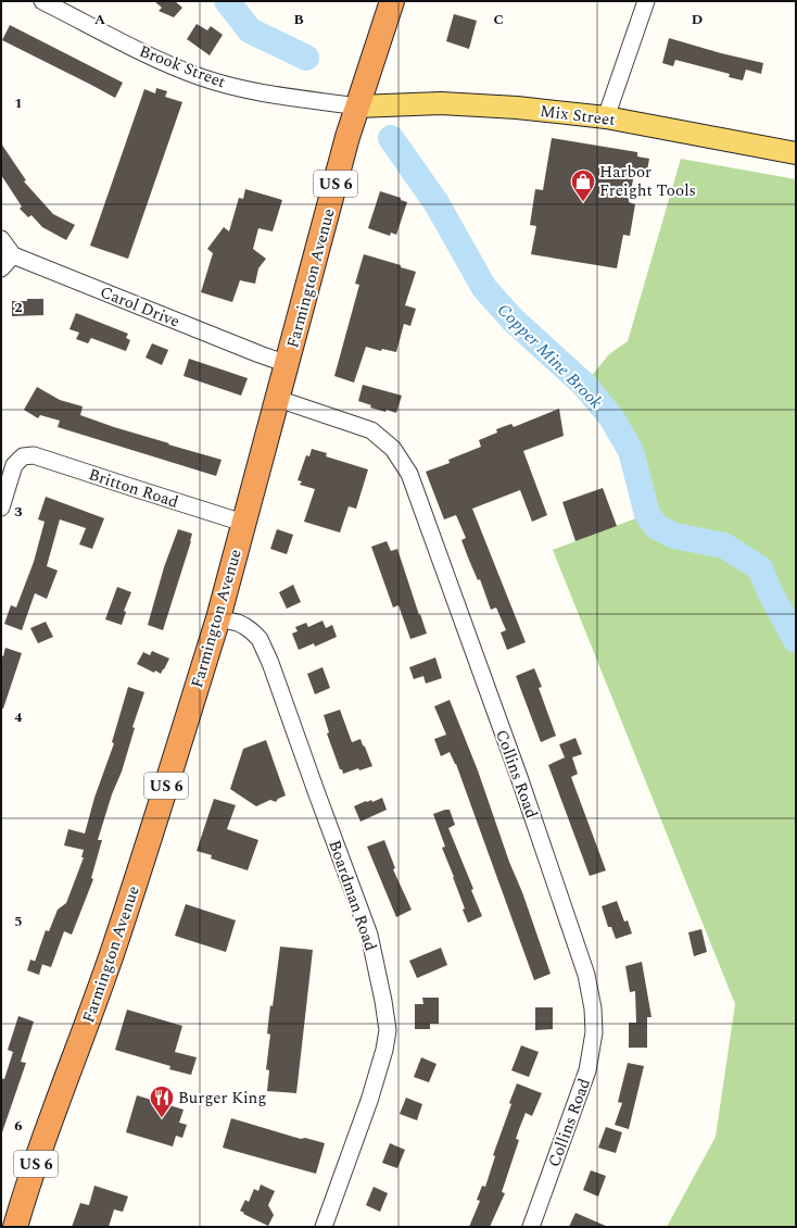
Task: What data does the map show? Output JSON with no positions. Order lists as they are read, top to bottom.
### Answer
{
  "streets": {
    "highway": ["US 6", "Farmington Avenue"],
    "main road": ["Mix Street"],
    "street": [
      "Brook Street",
      "Carol Drive",
      "Britton Road",
      "Collins Road",
      "Boardman Road"
    ]
  },
  "crossings": [
    ["Brook Street", "Mix Street"],
    ["Brook Street", "Farmington Avenue"],
    ["Mix Street", "Farmington Avenue"],
    ["Farmington Avenue", "Carol Drive"],
    ["Farmington Avenue", "Britton Road"],
    ["Farmington Avenue", "Collins Road"],
    ["Farmington Avenue", "Boardman Road"]
  ],
  "water": ["Copper Mine Brook"],
  "places": {
    "shop": ["Harbor Freight Tools"],
    "restaurant": ["Burger King"]
  },
  "grid": {
    "columns": [
      "A",
      "B",
      "C",
      "D"
    ],
    "rows": [
      "1",
      "2",
      "3",
      "4",
      "5",
      "6"
    ]
  }
}
